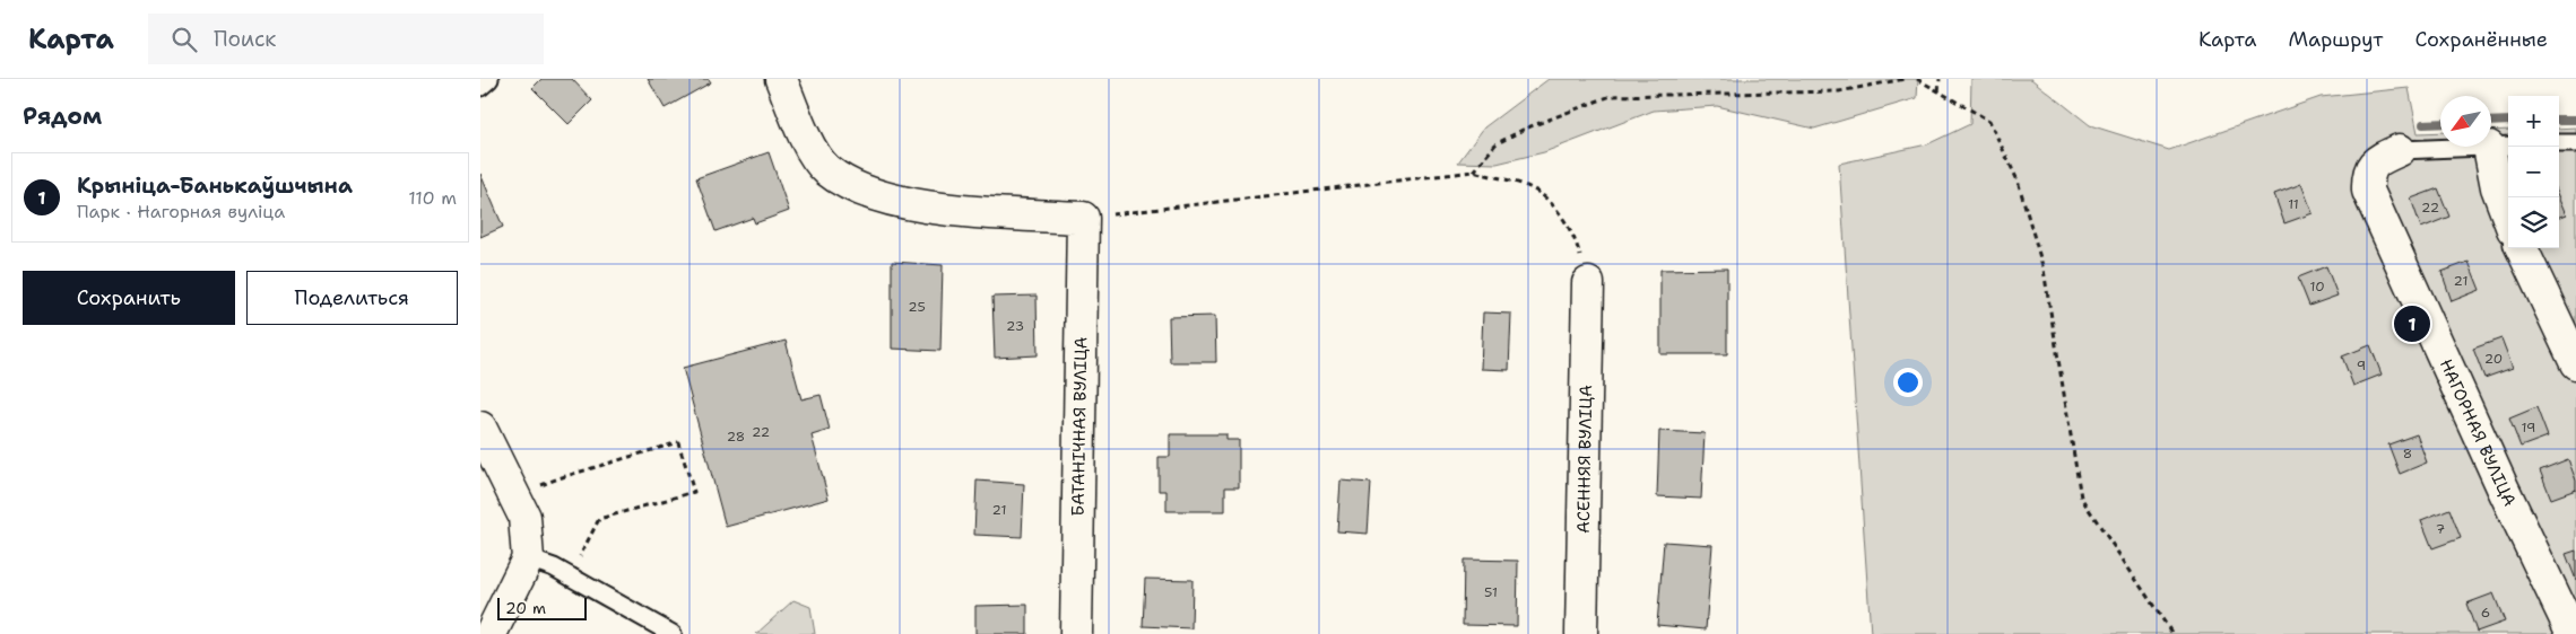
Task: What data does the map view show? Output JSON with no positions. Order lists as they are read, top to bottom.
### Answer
{
  "streets": {
    "street": ["БАТАНІЧНАЯ ВУЛІЦА", "НАГОРНАЯ ВУЛІЦА", "АСЕННЯЯ ВУЛІЦА"]
  },
  "house_numbers": [
    "11",
    "22",
    "21",
    "10",
    "25",
    "23",
    "20",
    "9",
    "19",
    "22",
    "28",
    "8",
    "21",
    "7",
    "51",
    "6"
  ],
  "scale_bar": "20 m",
  "north": "bottom left",
  "page": {
    "header": "Карта",
    "search": "Поиск",
    "nav": ["Карта", "Маршрут", "Сохранённые"],
    "heading": "Рядом",
    "map_buttons": ["+", "−"],
    "list": [
      {
        "mark": "1",
        "name": "Крыніца-Банькаўшчына",
        "note": "Парк · Нагорная вуліца",
        "value": "110 m"
      }
    ],
    "buttons": ["Сохранить", "Поделиться"],
    "pins": "1",
    "scale": "20 m"
  }
}
